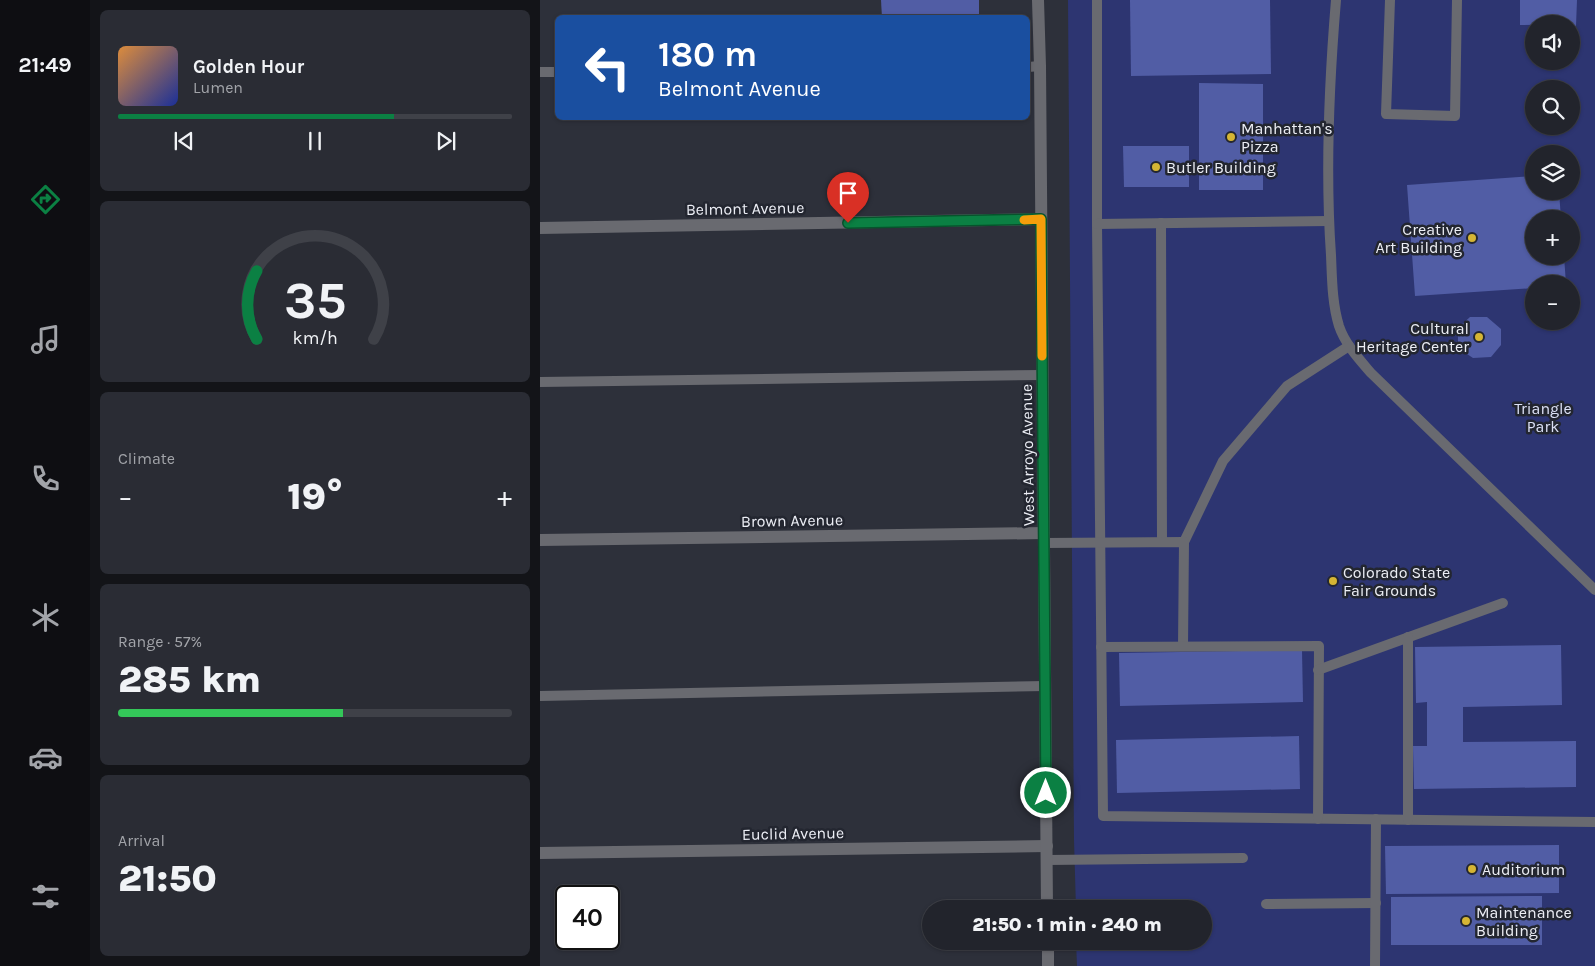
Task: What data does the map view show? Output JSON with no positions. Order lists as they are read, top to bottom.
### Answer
{
  "streets": {
    "street": [
      "Belmont Avenue",
      "West Arroyo Avenue",
      "Brown Avenue",
      "Euclid Avenue"
    ]
  },
  "crossings": [
    ["Belmont Avenue", "West Arroyo Avenue"],
    ["West Arroyo Avenue", "Brown Avenue"],
    ["West Arroyo Avenue", "Euclid Avenue"]
  ],
  "parks": ["Triangle Park"],
  "places": [
    "Manhattan's Pizza",
    "Butler Building",
    "Creative Art Building",
    "Cultural Heritage Center",
    "Colorado State Fair Grounds",
    "Auditorium",
    "Maintenance Building"
  ],
  "page": {
    "tabs": "21:49",
    "map_buttons": ["+", "−"],
    "turn": ["180 m", "Belmont Avenue"],
    "song": ["Golden Hour", "Lumen"],
    "tile": [
      "Climate",
      ["Range · 57%", "285 km"],
      ["Arrival", "21:50"]
    ],
    "heat": ["−", "19°", "+"],
    "limit": "40",
    "trip": "21:50 · 1 min · 240 m",
    "gauge": ["35", "km/h"]
  }
}
